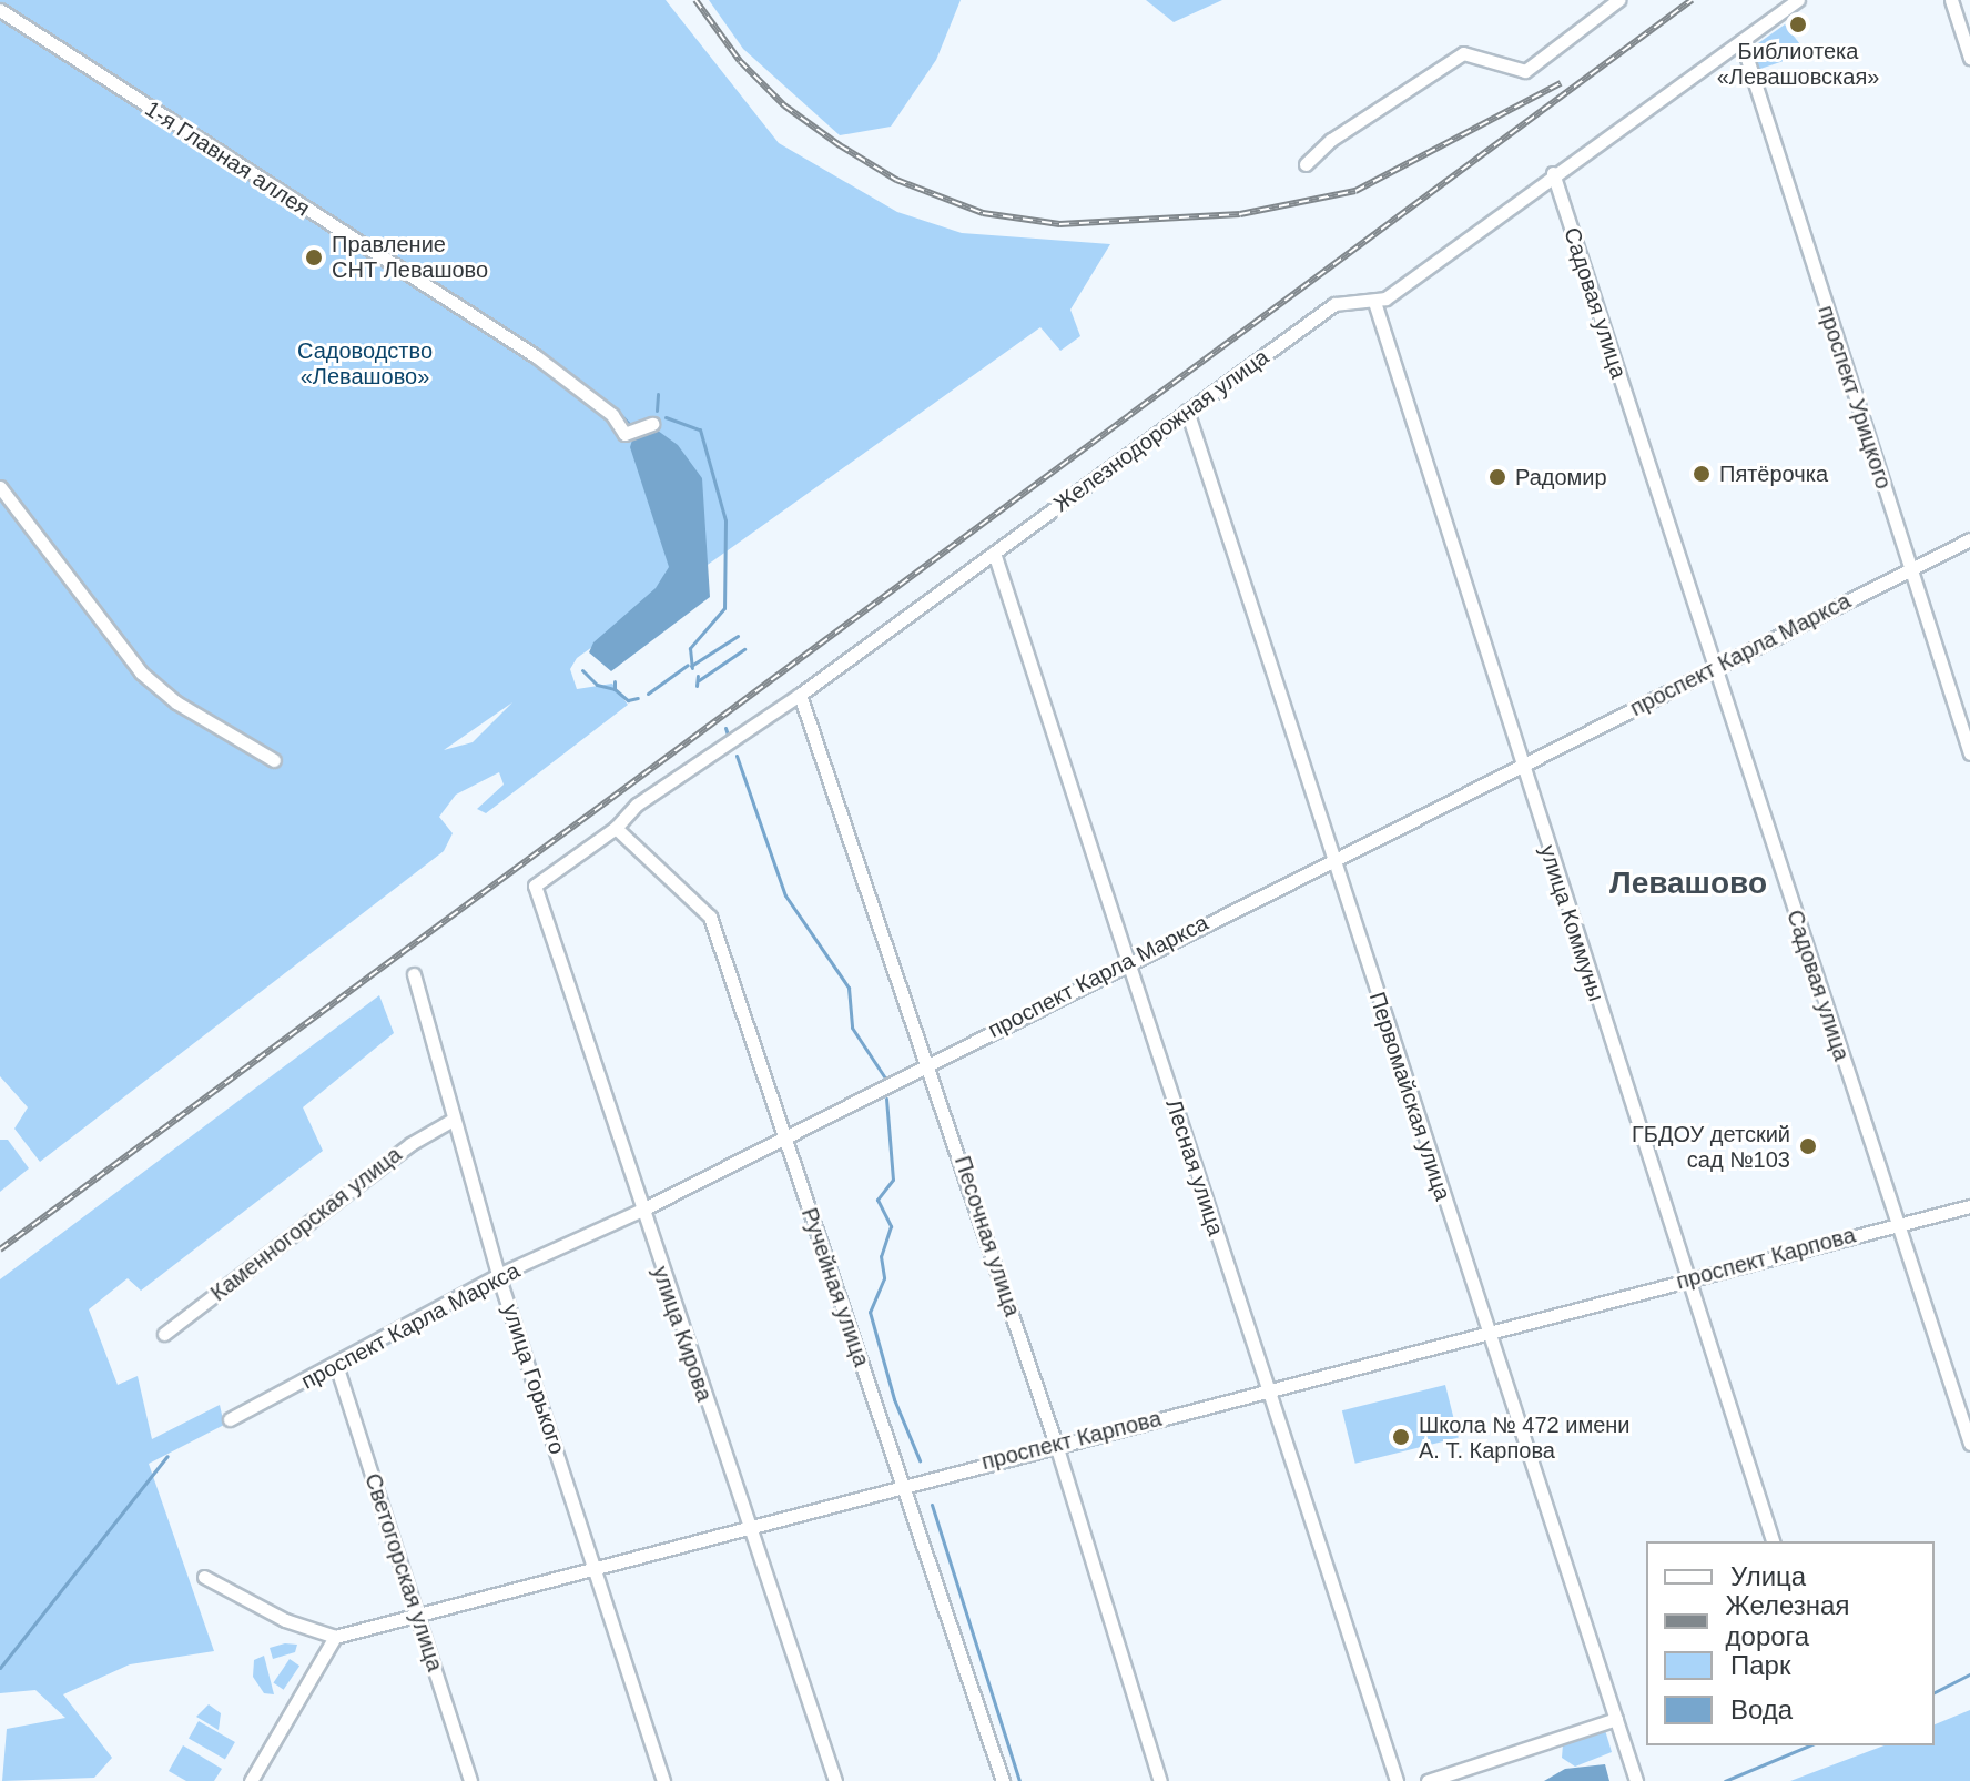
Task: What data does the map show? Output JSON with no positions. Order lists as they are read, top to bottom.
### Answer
{
  "streets": {
    "street": [
      "1-я Главная аллея",
      "Садовая улица",
      "проспект Урицкого",
      "Железнодорожная улица",
      "проспект Карла Маркса",
      "улица Коммуны",
      "Первомайская улица",
      "Лесная улица",
      "Каменногорская улица",
      "Песочная улица",
      "проспект Карпова",
      "Ручейная улица",
      "улица Кирова",
      "улица Горького",
      "Светогорская улица"
    ]
  },
  "crossings": [
    ["Садовая улица", "Железнодорожная улица"],
    ["Садовая улица", "проспект Карла Маркса"],
    ["Садовая улица", "проспект Карпова"],
    ["проспект Урицкого", "Железнодорожная улица"],
    ["проспект Урицкого", "проспект Карла Маркса"],
    ["Железнодорожная улица", "улица Коммуны"],
    ["Железнодорожная улица", "Первомайская улица"],
    ["Железнодорожная улица", "Лесная улица"],
    ["Железнодорожная улица", "Песочная улица"],
    ["Железнодорожная улица", "Ручейная улица"],
    ["Железнодорожная улица", "улица Кирова"],
    ["проспект Карла Маркса", "улица Коммуны"],
    ["проспект Карла Маркса", "Первомайская улица"],
    ["проспект Карла Маркса", "Лесная улица"],
    ["проспект Карла Маркса", "Песочная улица"],
    ["проспект Карла Маркса", "Ручейная улица"],
    ["проспект Карла Маркса", "улица Кирова"],
    ["проспект Карла Маркса", "улица Горького"],
    ["проспект Карла Маркса", "Светогорская улица"],
    ["улица Коммуны", "проспект Карпова"],
    ["Первомайская улица", "проспект Карпова"],
    ["Лесная улица", "проспект Карпова"],
    ["Каменногорская улица", "улица Горького"],
    ["Песочная улица", "проспект Карпова"],
    ["проспект Карпова", "Ручейная улица"],
    ["проспект Карпова", "улица Кирова"],
    ["проспект Карпова", "улица Горького"],
    ["проспект Карпова", "Светогорская улица"]
  ],
  "districts": ["Левашово"],
  "parks": ["Садоводство «Левашово»"],
  "places": [
    "Библиотека «Левашовская»",
    "Правление СНТ Левашово",
    "Пятёрочка",
    "Радомир",
    "ГБДОУ детский сад №103",
    "Школа № 472 имени А. Т. Карпова"
  ],
  "legend": [
    "Улица",
    "Железная дорога",
    "Парк",
    "Вода"
  ]
}
